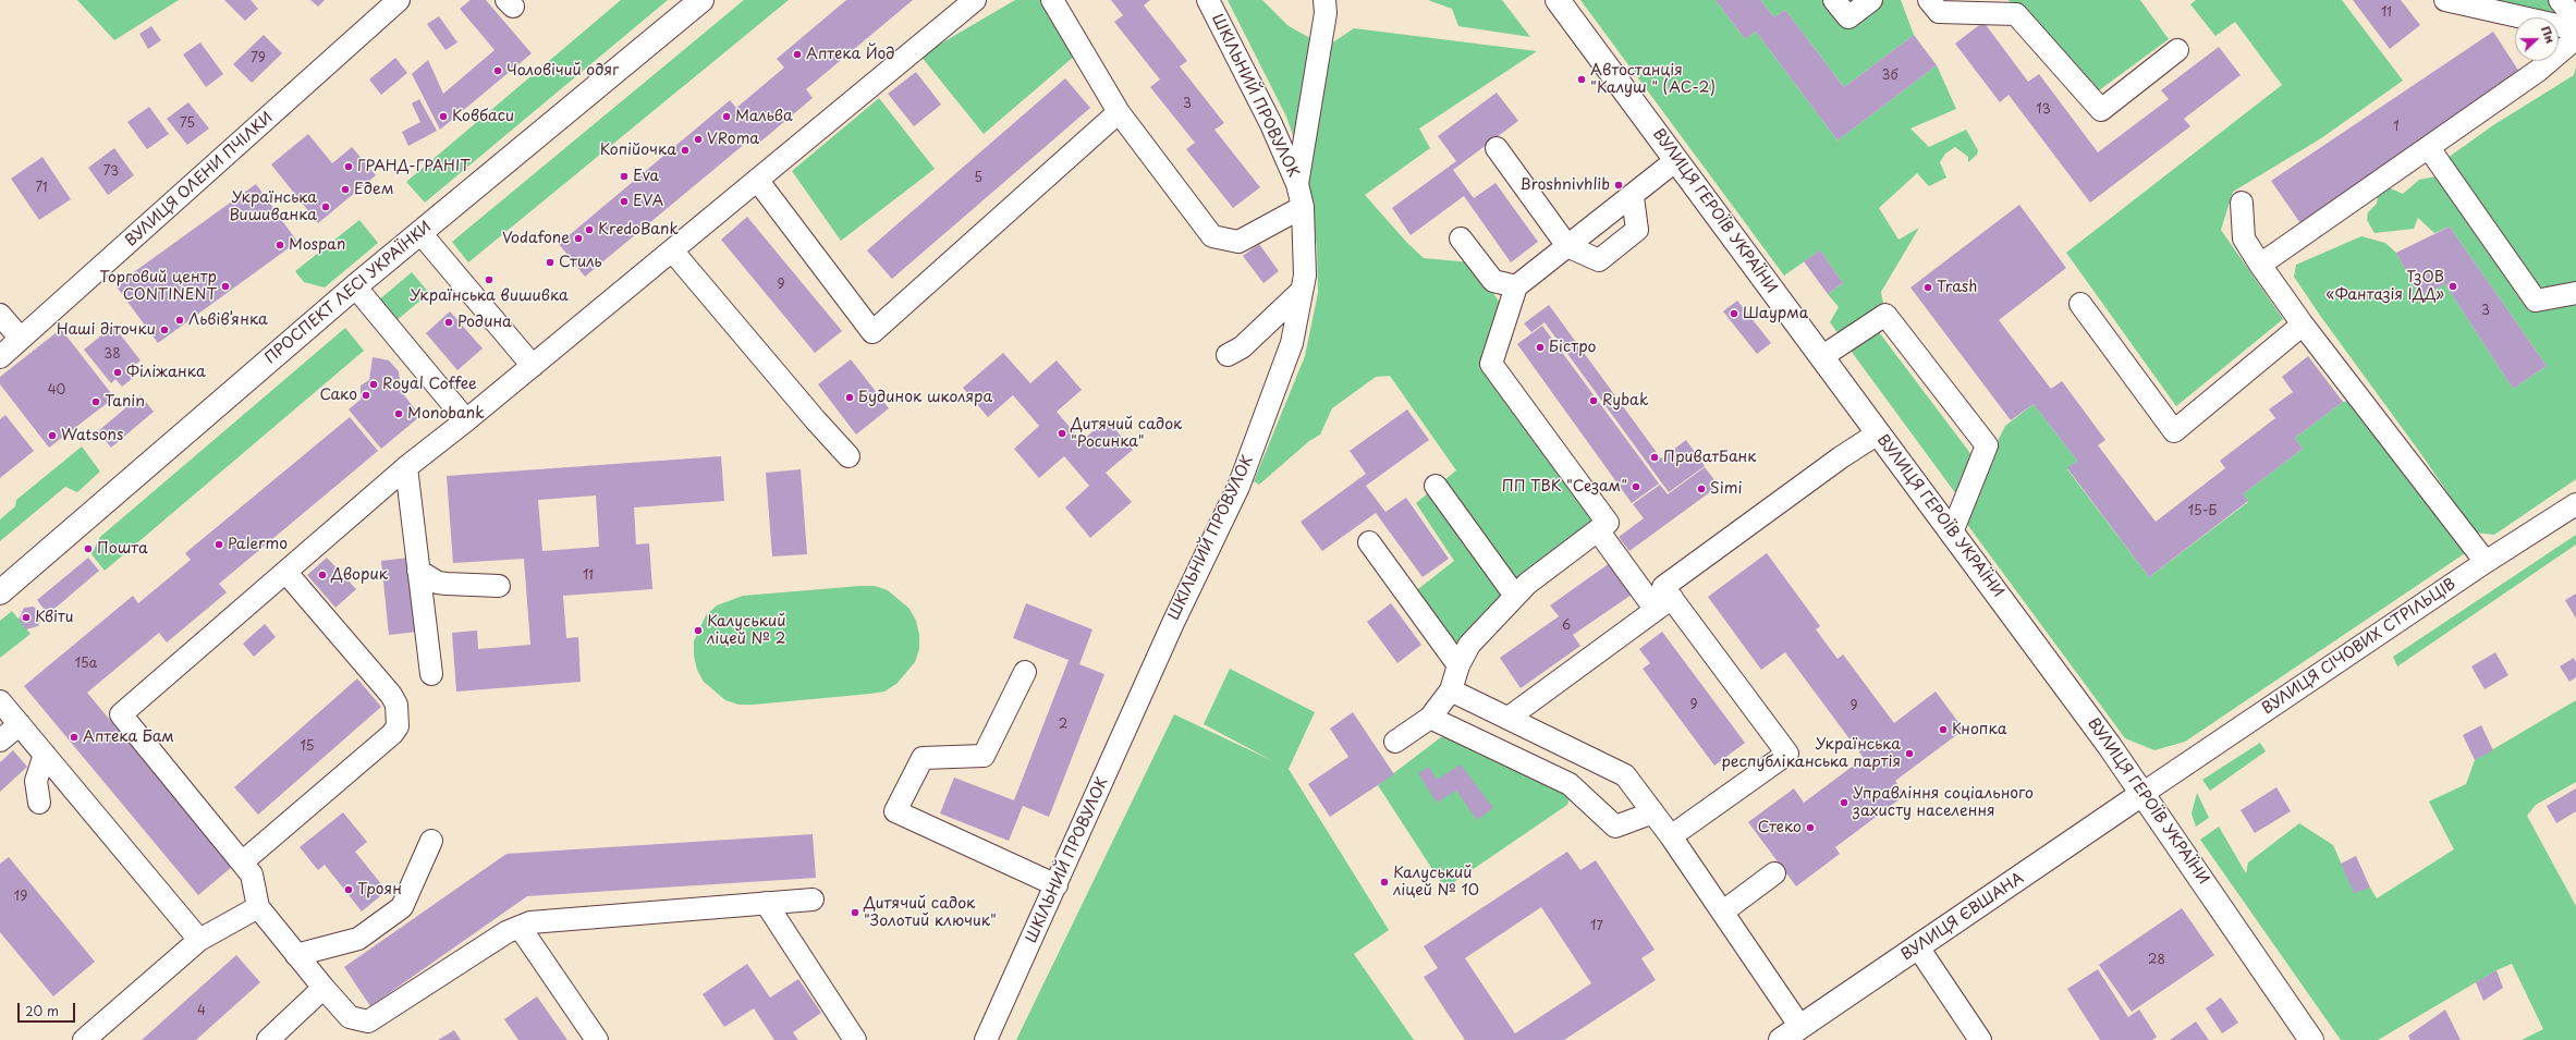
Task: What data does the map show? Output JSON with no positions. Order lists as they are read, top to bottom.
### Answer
{
  "streets": {
    "main road": ["ВУЛИЦЯ ГЕРОЇВ УКРАЇНИ", "ПРОСПЕКТ ЛЕСІ УКРАЇНКИ", "ВУЛИЦЯ ЄВШАНА"],
    "street": ["ШКІЛЬНИЙ ПРОВУЛОК", "ВУЛИЦЯ ОЛЕНИ ПЧІЛКИ", "ВУЛИЦЯ СІЧОВИХ СТРІЛЬЦІВ"]
  },
  "crossings": [
    ["ВУЛИЦЯ ГЕРОЇВ УКРАЇНИ", "ВУЛИЦЯ СІЧОВИХ СТРІЛЬЦІВ"],
    ["ВУЛИЦЯ ГЕРОЇВ УКРАЇНИ", "ВУЛИЦЯ ЄВШАНА"],
    ["ВУЛИЦЯ СІЧОВИХ СТРІЛЬЦІВ", "ВУЛИЦЯ ЄВШАНА"]
  ],
  "places": [
    "Аптека Йод",
    "Чоловічий одяг",
    "Автостанція \"Калуш \" (АС-2)",
    "Ковбаси",
    "Мальва",
    "VRoma",
    "Копійочка",
    "ГРАНД-ГРАНІТ",
    "Eva",
    "Broshnivhlib",
    "Едем",
    "ЕVA",
    "Українська Вишиванка",
    "KredoBank",
    "Vodafone",
    "Mospan",
    "Стиль",
    "Українська вишивка",
    "Торговий центр CONTINENT",
    "ТзОВ «Фантазія ІДД»",
    "Trash",
    "Шаурма",
    "Львів’янка",
    "Родина",
    "Наші діточки",
    "Бістро",
    "Філіжанка",
    "Royal Coffee",
    "Сако",
    "Будинок школяра",
    "Rybak",
    "Tanin",
    "Monobank",
    "Дитячий садок \"Росинка\"",
    "Watsons",
    "ПриватБанк",
    "ПП ТВК \"Сезам\"",
    "Simi",
    "Palermo",
    "Пошта",
    "Дворик",
    "Квіти",
    "Калуський ліцей № 2",
    "Кнопка",
    "Аптека Бам",
    "Українська республіканська партія",
    "Управління соціального захисту населення",
    "Стеко",
    "Калуський ліцей № 10",
    "Троян",
    "Дитячий садок \"Золотий ключик\""
  ],
  "house_numbers": [
    "11",
    "79",
    "3б",
    "3",
    "13",
    "75",
    "1",
    "73",
    "5",
    "71",
    "9",
    "3",
    "38",
    "40",
    "15-Б",
    "11",
    "6",
    "15а",
    "9",
    "9",
    "2",
    "15",
    "19",
    "17",
    "28",
    "4"
  ],
  "scale_bar": "20 m",
  "north": "right"
}
